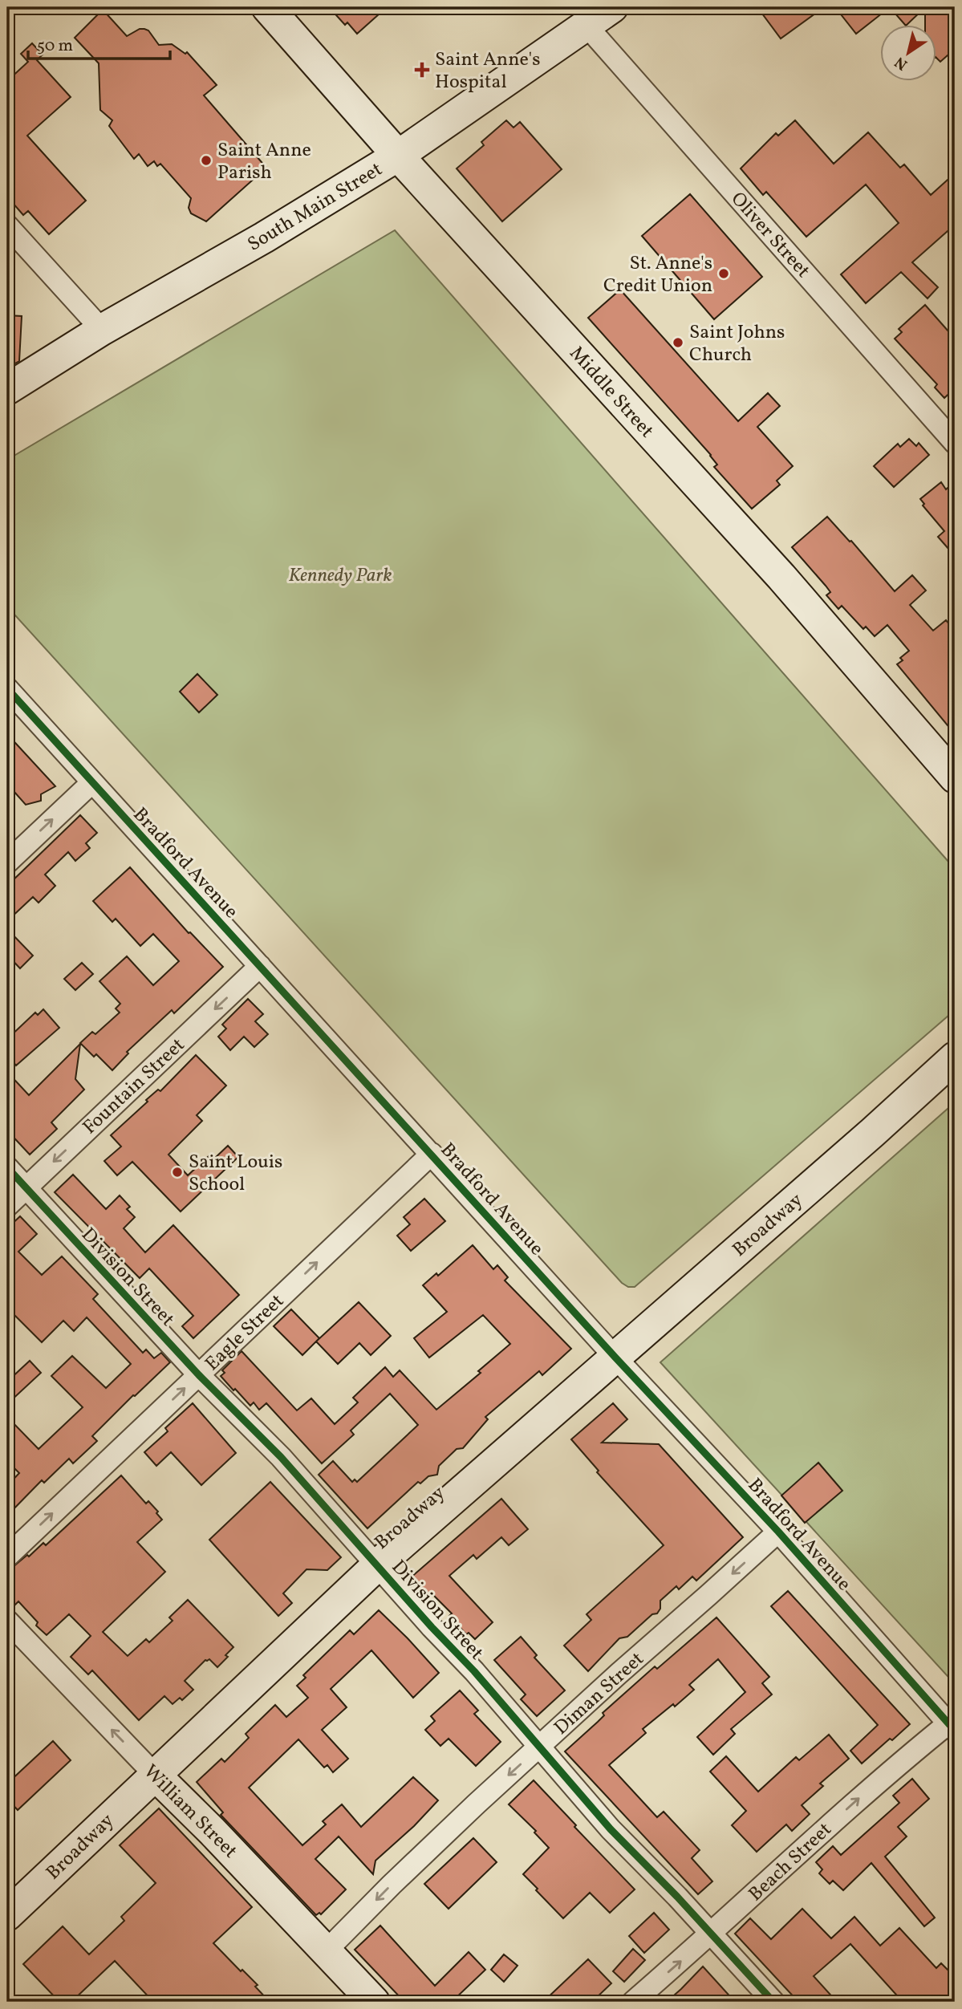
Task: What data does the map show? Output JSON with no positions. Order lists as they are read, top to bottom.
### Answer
{
  "streets": {
    "main road": [
      "South Main Street",
      "Middle Street",
      "Broadway",
      "William Street"
    ],
    "street": [
      "Oliver Street",
      "Bradford Avenue",
      "Fountain Street",
      "Division Street",
      "Eagle Street",
      "Diman Street",
      "Beach Street"
    ]
  },
  "crossings": [
    ["South Main Street", "Oliver Street"],
    ["South Main Street", "Middle Street"],
    ["Bradford Avenue", "Fountain Street"],
    ["Bradford Avenue", "Broadway"],
    ["Bradford Avenue", "Eagle Street"],
    ["Bradford Avenue", "Diman Street"],
    ["Bradford Avenue", "Beach Street"],
    ["Fountain Street", "Division Street"],
    ["Broadway", "Division Street"],
    ["Broadway", "William Street"],
    ["Division Street", "Eagle Street"],
    ["Division Street", "Diman Street"],
    ["Division Street", "Beach Street"],
    ["Diman Street", "William Street"]
  ],
  "one_way": [
    "Fountain Street",
    "Eagle Street",
    "Diman Street",
    "William Street",
    "Beach Street"
  ],
  "parks": ["Kennedy Park"],
  "places": {
    "health": ["Saint Anne's Hospital"],
    "other": [
      "Saint Anne Parish",
      "St. Anne's Credit Union",
      "Saint Johns Church",
      "Saint Louis School"
    ]
  },
  "scale_bar": "50 m",
  "north": "bottom left"
}
